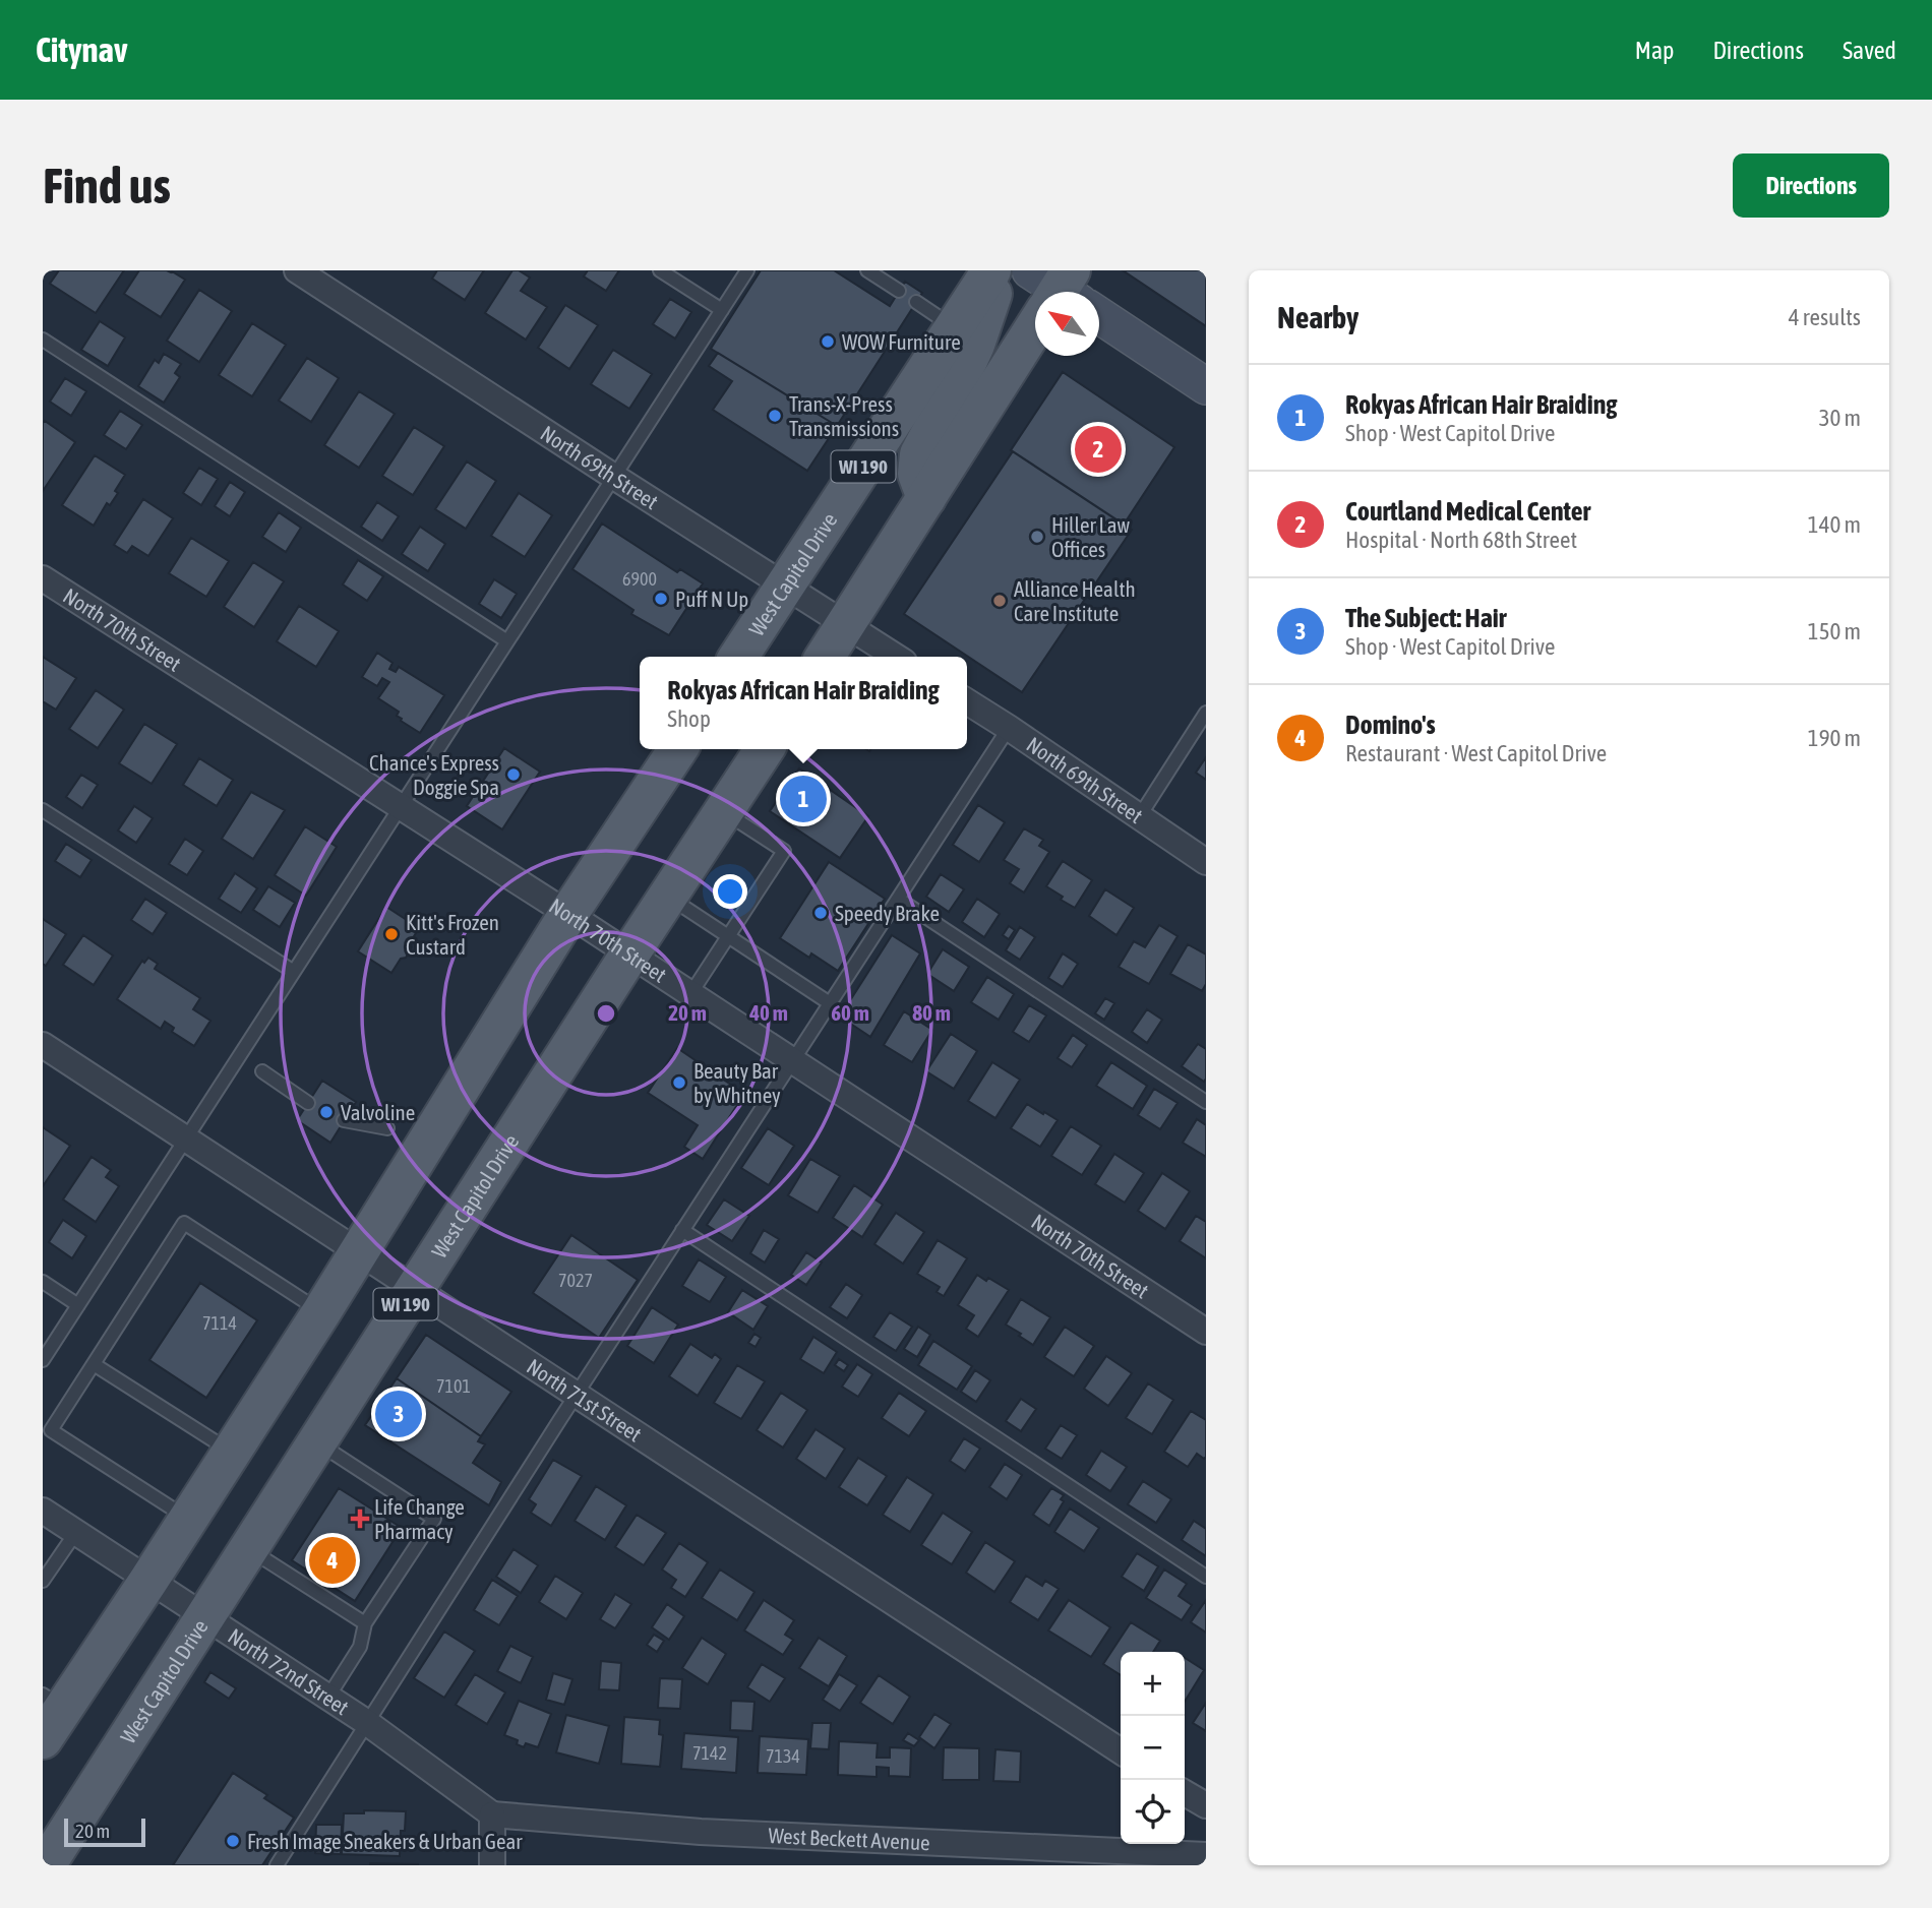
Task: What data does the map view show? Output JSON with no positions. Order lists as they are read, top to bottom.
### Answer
{
  "streets": {
    "main road": ["WI 190", "West Capitol Drive"],
    "street": [
      "North 69th Street",
      "North 70th Street",
      "North 71st Street",
      "North 72nd Street",
      "West Beckett Avenue"
    ]
  },
  "crossings": [
    ["WI 190", "North 70th Street"],
    ["WI 190", "North 71st Street"],
    ["WI 190", "North 72nd Street"],
    ["North 69th Street", "West Capitol Drive"],
    ["West Capitol Drive", "North 70th Street"],
    ["West Capitol Drive", "North 71st Street"],
    ["West Capitol Drive", "North 72nd Street"],
    ["North 72nd Street", "West Beckett Avenue"]
  ],
  "places": {
    "other": [
      "WOW Furniture",
      "Trans-X-Press Transmissions",
      "Hiller Law Offices",
      "Puff N Up",
      "Alliance Health Care Institute",
      "Chance's Express Doggie Spa",
      "Speedy Brake",
      "Kitt's Frozen Custard",
      "Beauty Bar by Whitney",
      "Valvoline",
      "Fresh Image Sneakers & Urban Gear"
    ],
    "health": ["Life Change Pharmacy"]
  },
  "house_numbers": [
    "6900",
    "7027",
    "7114",
    "7101",
    "7142",
    "7134"
  ],
  "scale_bar": "20 m",
  "north": "top left",
  "page": {
    "header": "Citynav",
    "nav": ["Map", "Directions", "Saved"],
    "buttons": "Directions",
    "title": "Find us",
    "heading": ["Nearby", "4 results"],
    "list": [
      {
        "mark": "1",
        "name": "Rokyas African Hair Braiding",
        "note": "Shop · West Capitol Drive",
        "value": "30 m"
      },
      {
        "mark": "2",
        "name": "Courtland Medical Center",
        "note": "Hospital · North 68th Street",
        "value": "140 m"
      },
      {
        "mark": "3",
        "name": "The Subject: Hair",
        "note": "Shop · West Capitol Drive",
        "value": "150 m"
      },
      {
        "mark": "4",
        "name": "Domino's",
        "note": "Restaurant · West Capitol Drive",
        "value": "190 m"
      }
    ],
    "pins": [
      "2",
      "1",
      "3",
      "4"
    ],
    "popup": ["Rokyas African Hair Braiding", "Shop"],
    "map_buttons": ["+", "−"],
    "scale": "20 m"
  },
  "rings": [
    "20 m",
    "40 m",
    "60 m",
    "80 m"
  ]
}
